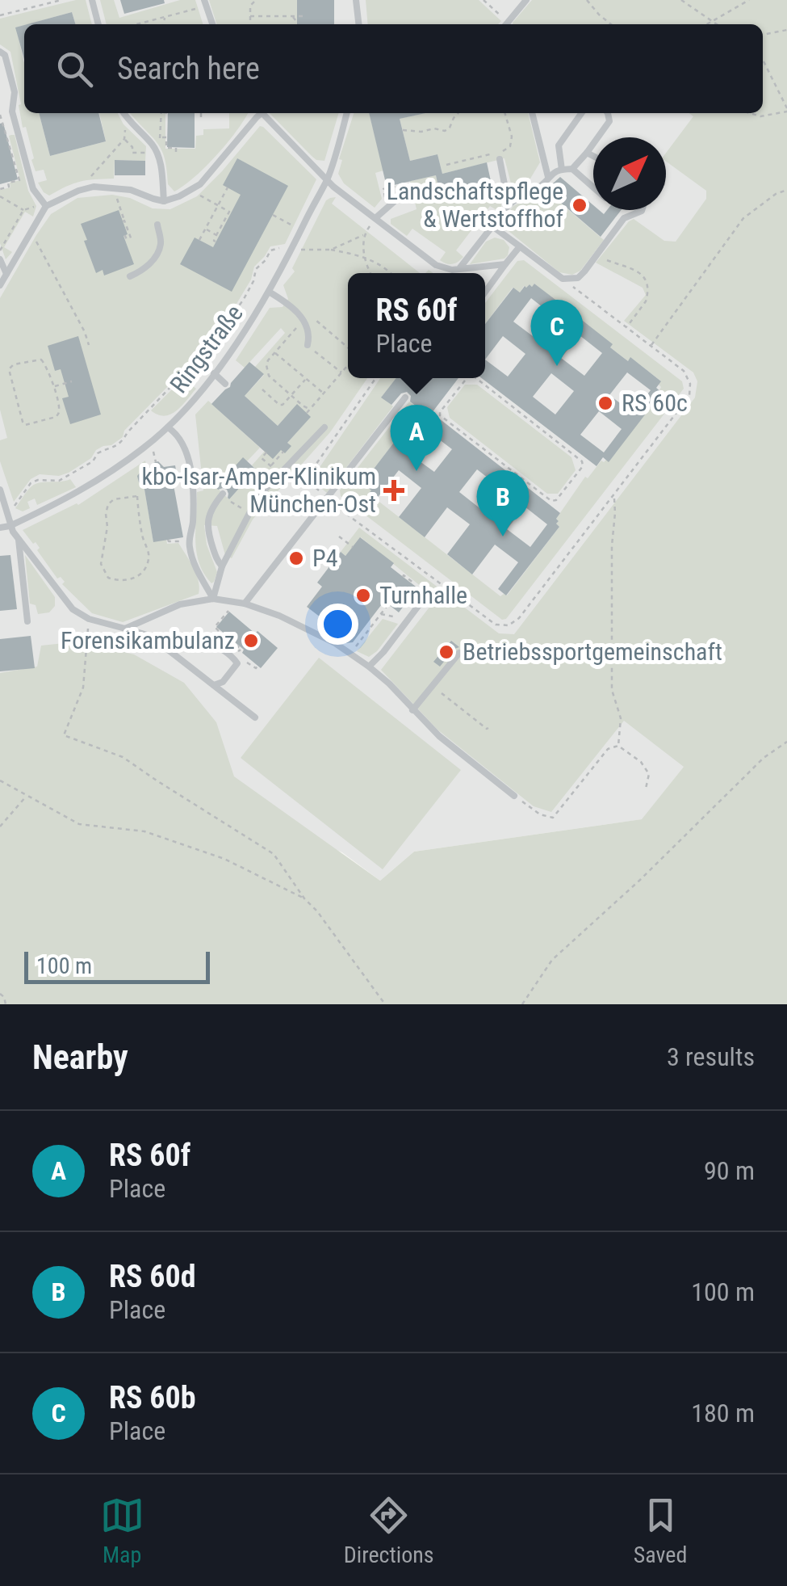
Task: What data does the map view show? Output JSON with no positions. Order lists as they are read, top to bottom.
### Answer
{
  "streets": {
    "lane": ["Ringstraße"]
  },
  "places": {
    "other": [
      "Landschaftspflege & Wertstoffhof",
      "RS 60c",
      "P4",
      "Turnhalle",
      "Forensikambulanz",
      "Betriebssportgemeinschaft"
    ],
    "health": ["kbo-Isar-Amper-Klinikum München-Ost"]
  },
  "scale_bar": "100 m",
  "north": "top right",
  "page": {
    "search": "Search here",
    "popup": ["RS 60f", "Place"],
    "pins": ["C", "A", "B"],
    "scale": "100 m",
    "heading": ["Nearby", "3 results"],
    "list": [
      {
        "mark": "A",
        "name": "RS 60f",
        "note": "Place",
        "value": "90 m"
      },
      {
        "mark": "B",
        "name": "RS 60d",
        "note": "Place",
        "value": "100 m"
      },
      {
        "mark": "C",
        "name": "RS 60b",
        "note": "Place",
        "value": "180 m"
      }
    ],
    "nav": ["Map", "Directions", "Saved"]
  }
}
